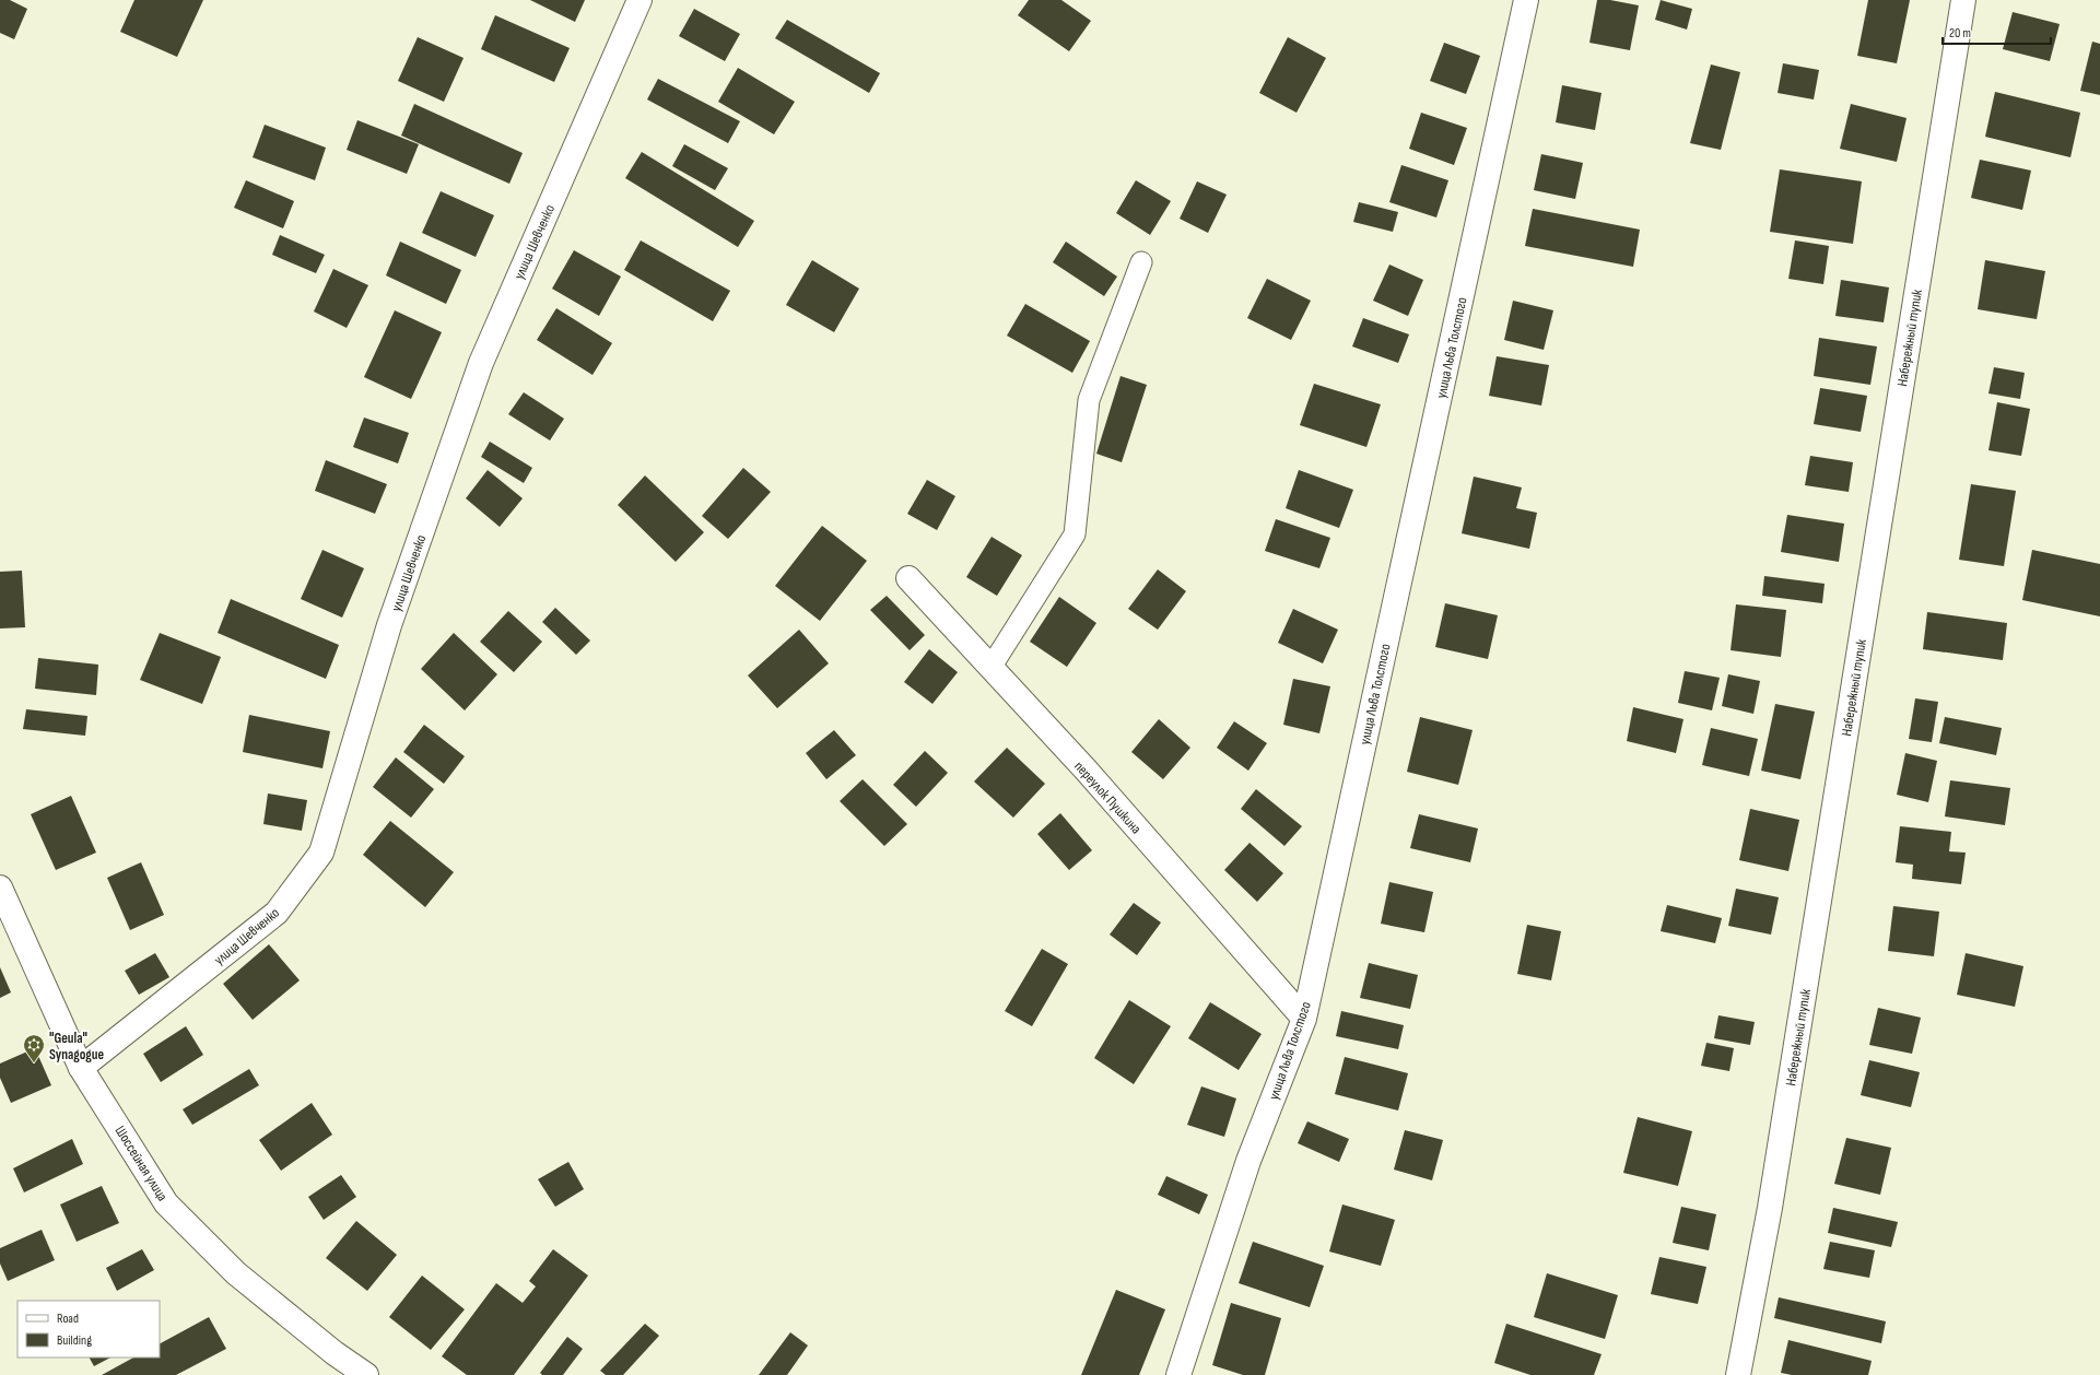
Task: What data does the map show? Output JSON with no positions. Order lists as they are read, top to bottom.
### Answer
{
  "streets": {
    "street": [
      "улица Шевченко",
      "Набережный тупик",
      "улица Льва Толстого",
      "переулок Пушкина",
      "Шоссейная улица"
    ]
  },
  "crossings": [
    ["улица Шевченко", "Шоссейная улица"],
    ["улица Льва Толстого", "переулок Пушкина"]
  ],
  "places": {
    "synagogue": ["\"Geula\" Synagogue"]
  },
  "legend": ["Road", "Building"],
  "scale_bar": "20 m"
}
